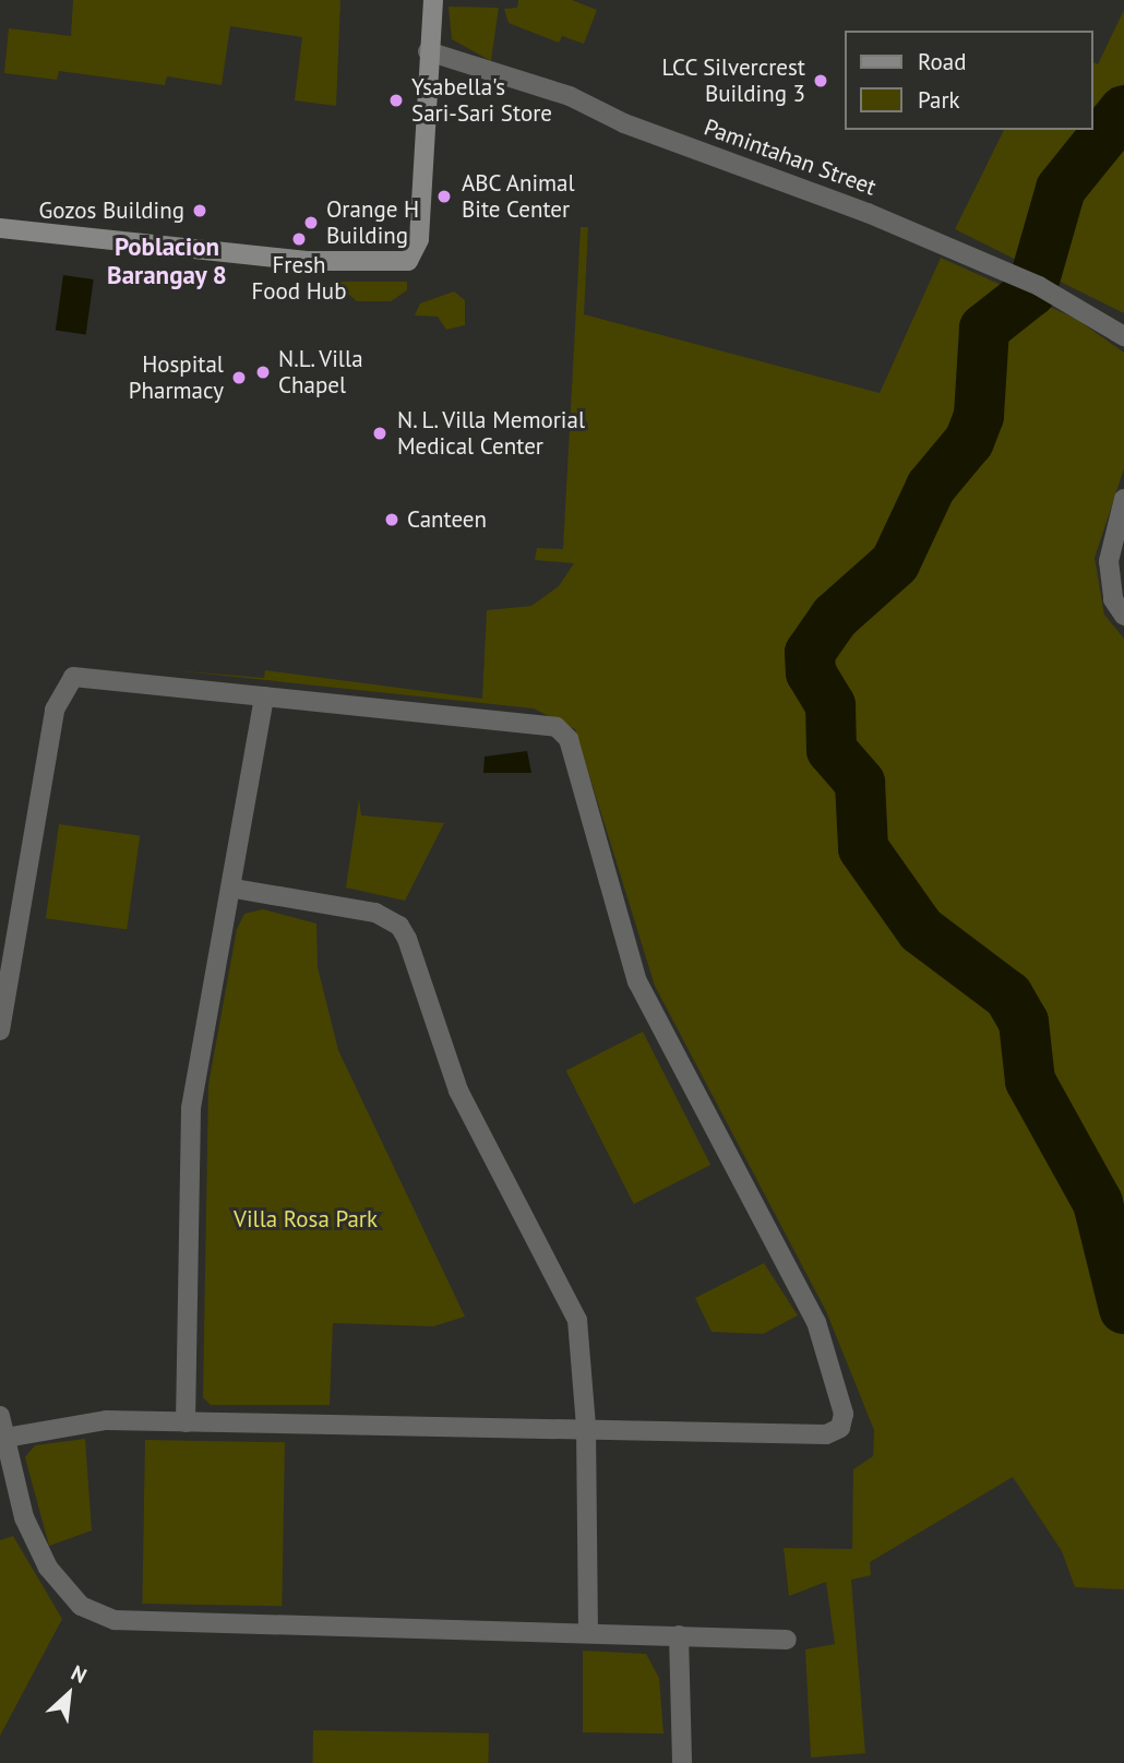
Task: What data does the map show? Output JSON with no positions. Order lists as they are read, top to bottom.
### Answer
{
  "streets": {
    "street": ["Pamintahan Street"]
  },
  "districts": ["Poblacion Barangay 8"],
  "parks": ["Villa Rosa Park"],
  "places": [
    "LCC Silvercrest Building 3",
    "Ysabella's Sari-Sari Store",
    "ABC Animal Bite Center",
    "Gozos Building",
    "Orange H Building",
    "Fresh Food Hub",
    "N.L. Villa Chapel",
    "Hospital Pharmacy",
    "N. L. Villa Memorial Medical Center",
    "Canteen"
  ],
  "legend": ["Road", "Park"],
  "north": "top right"
}
